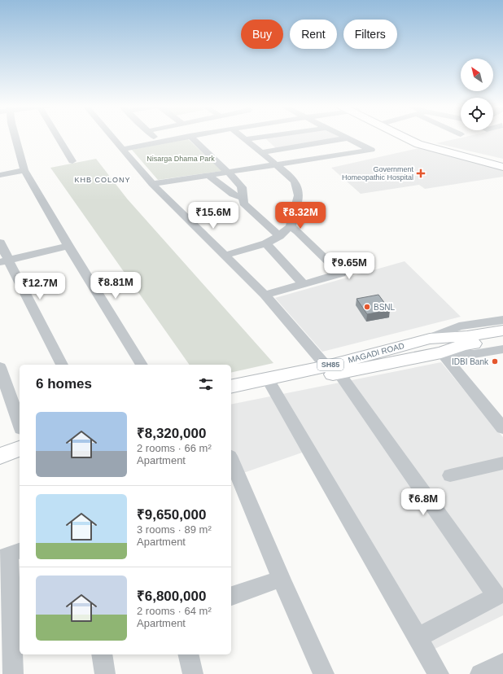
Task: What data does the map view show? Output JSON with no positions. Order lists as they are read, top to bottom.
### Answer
{
  "streets": {
    "main road": ["MAGADI ROAD", "SH85"]
  },
  "crossings": [
    ["MAGADI ROAD", "SH85"]
  ],
  "districts": ["KHB COLONY"],
  "parks": ["Nisarga Dhama Park"],
  "places": {
    "health": ["Government Homeopathic Hospital"],
    "other": ["BSNL", "IDBI Bank"]
  },
  "north": "top left",
  "page": {
    "chip": ["Buy", "Rent", "Filters"],
    "price": [
      "₹15.6M",
      "₹8.32M",
      "₹9.65M",
      "₹8.81M",
      "₹12.7M",
      "₹6.8M"
    ],
    "heading": "6 homes",
    "list": [
      {
        "name": "₹8,320,000",
        "note": "2 rooms · 66 m² · Apartment"
      },
      {
        "name": "₹9,650,000",
        "note": "3 rooms · 89 m² · Apartment"
      },
      {
        "name": "₹6,800,000",
        "note": "2 rooms · 64 m² · Apartment"
      }
    ]
  }
}
